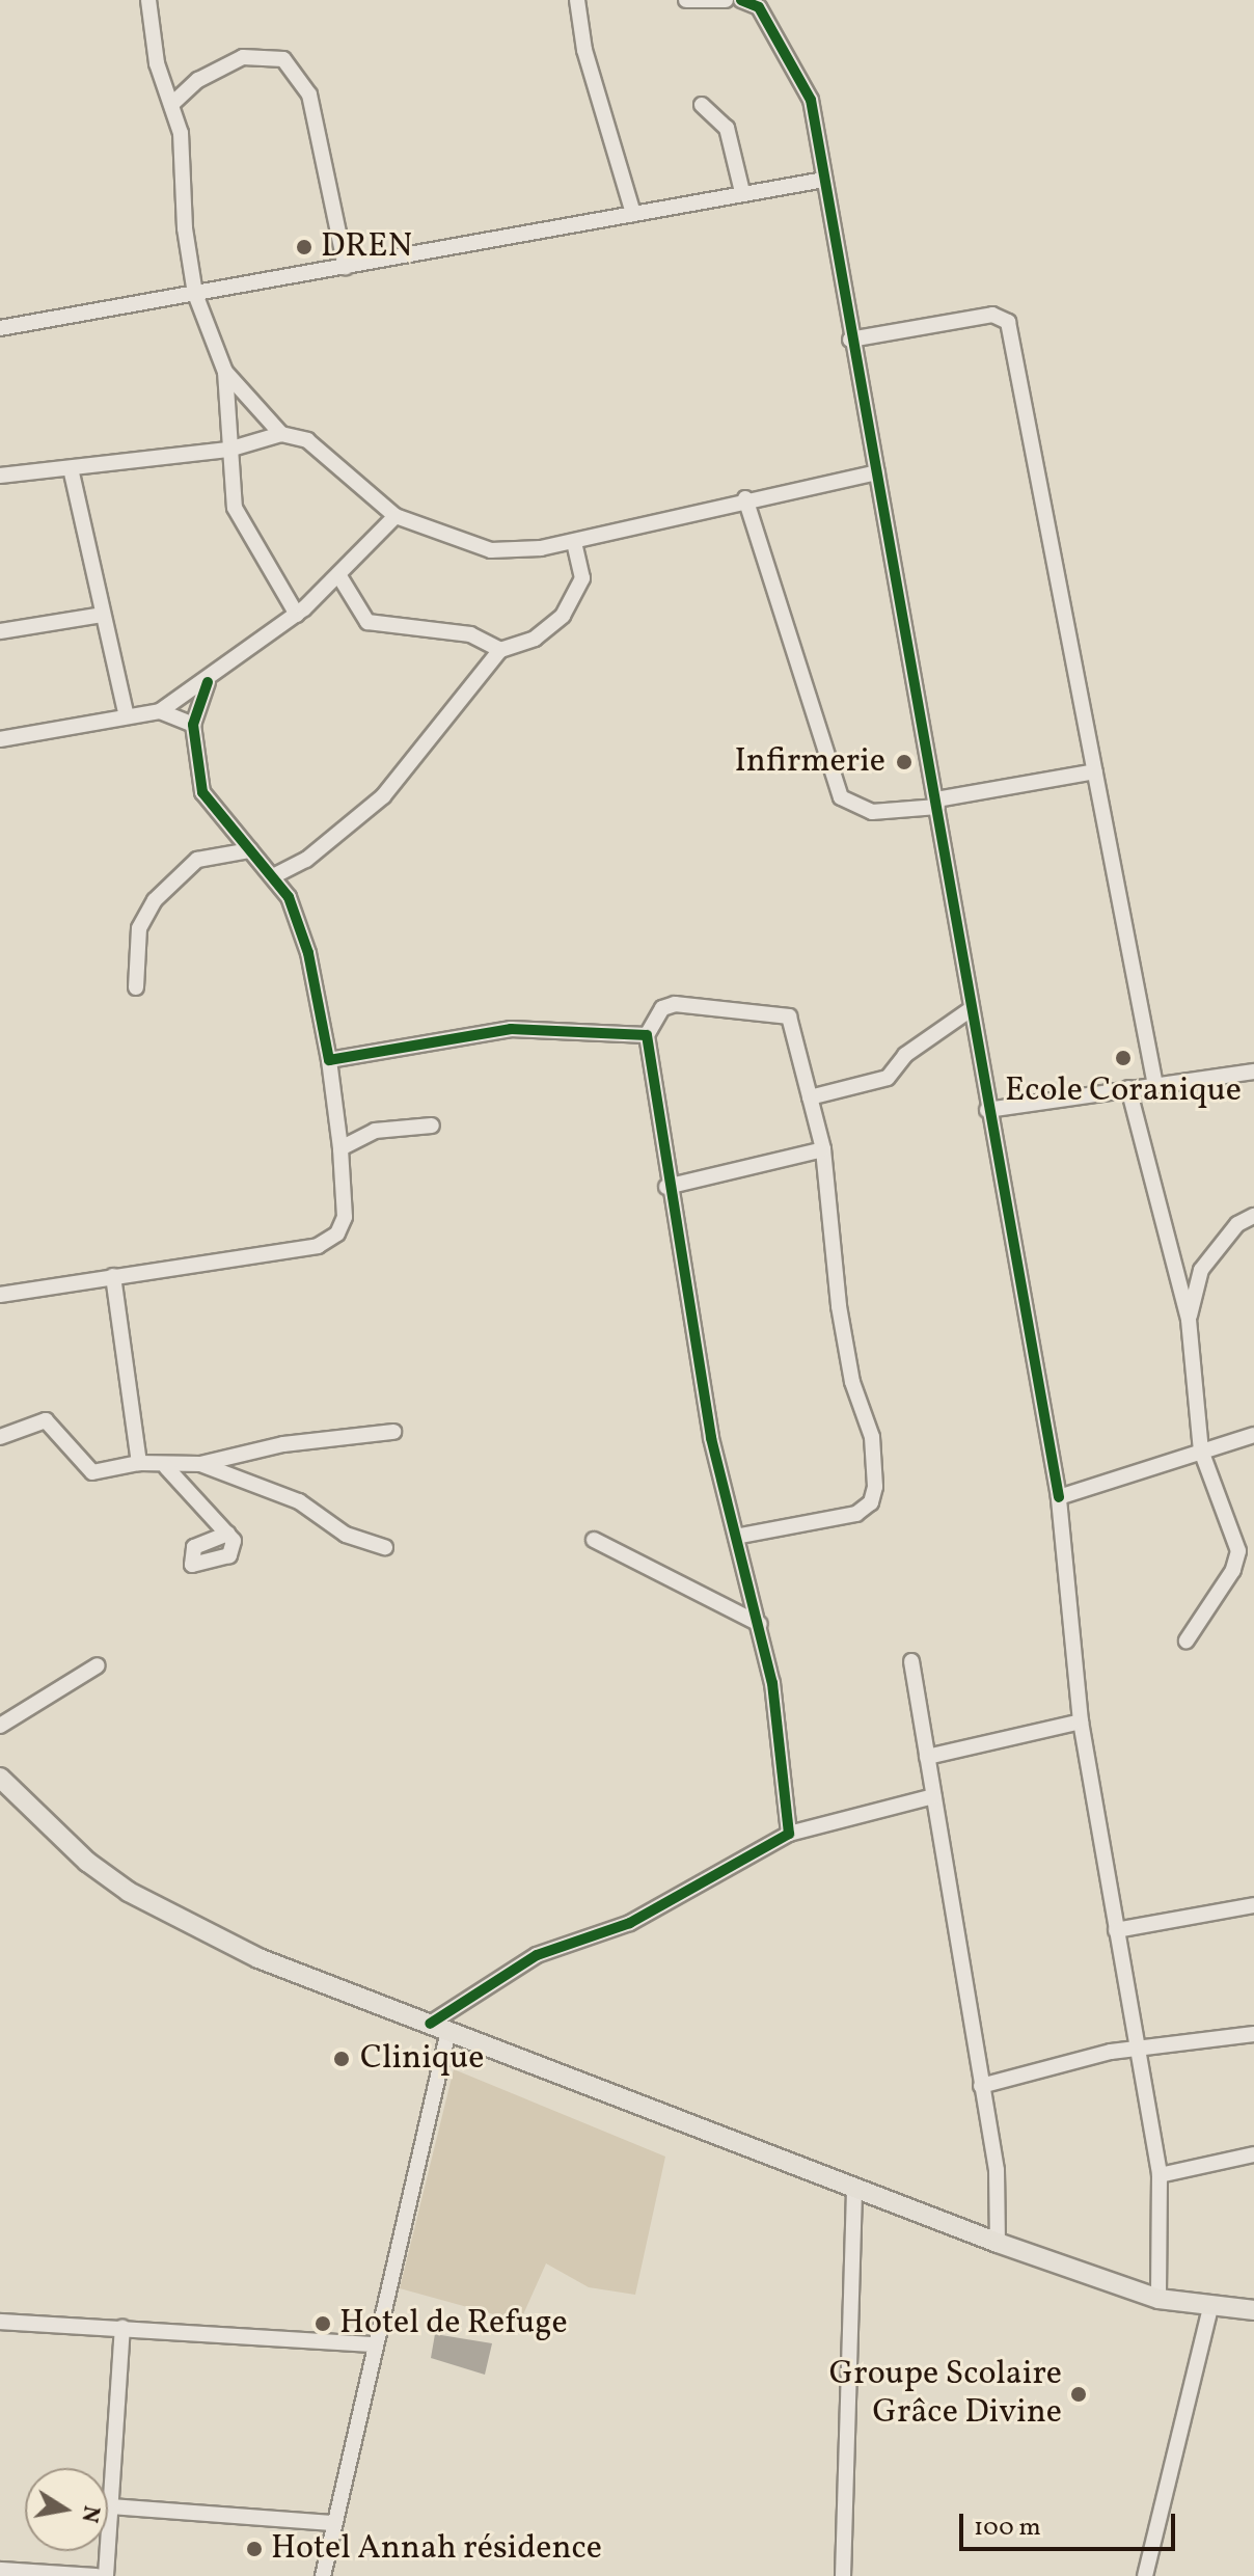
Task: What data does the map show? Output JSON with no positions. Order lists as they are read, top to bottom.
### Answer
{
  "places": [
    "DREN",
    "Infirmerie",
    "Ecole Coranique",
    "Clinique",
    "Hotel de Refuge",
    "Groupe Scolaire Grâce Divine",
    "Hotel Annah résidence"
  ],
  "scale_bar": "100 m",
  "north": "right"
}
